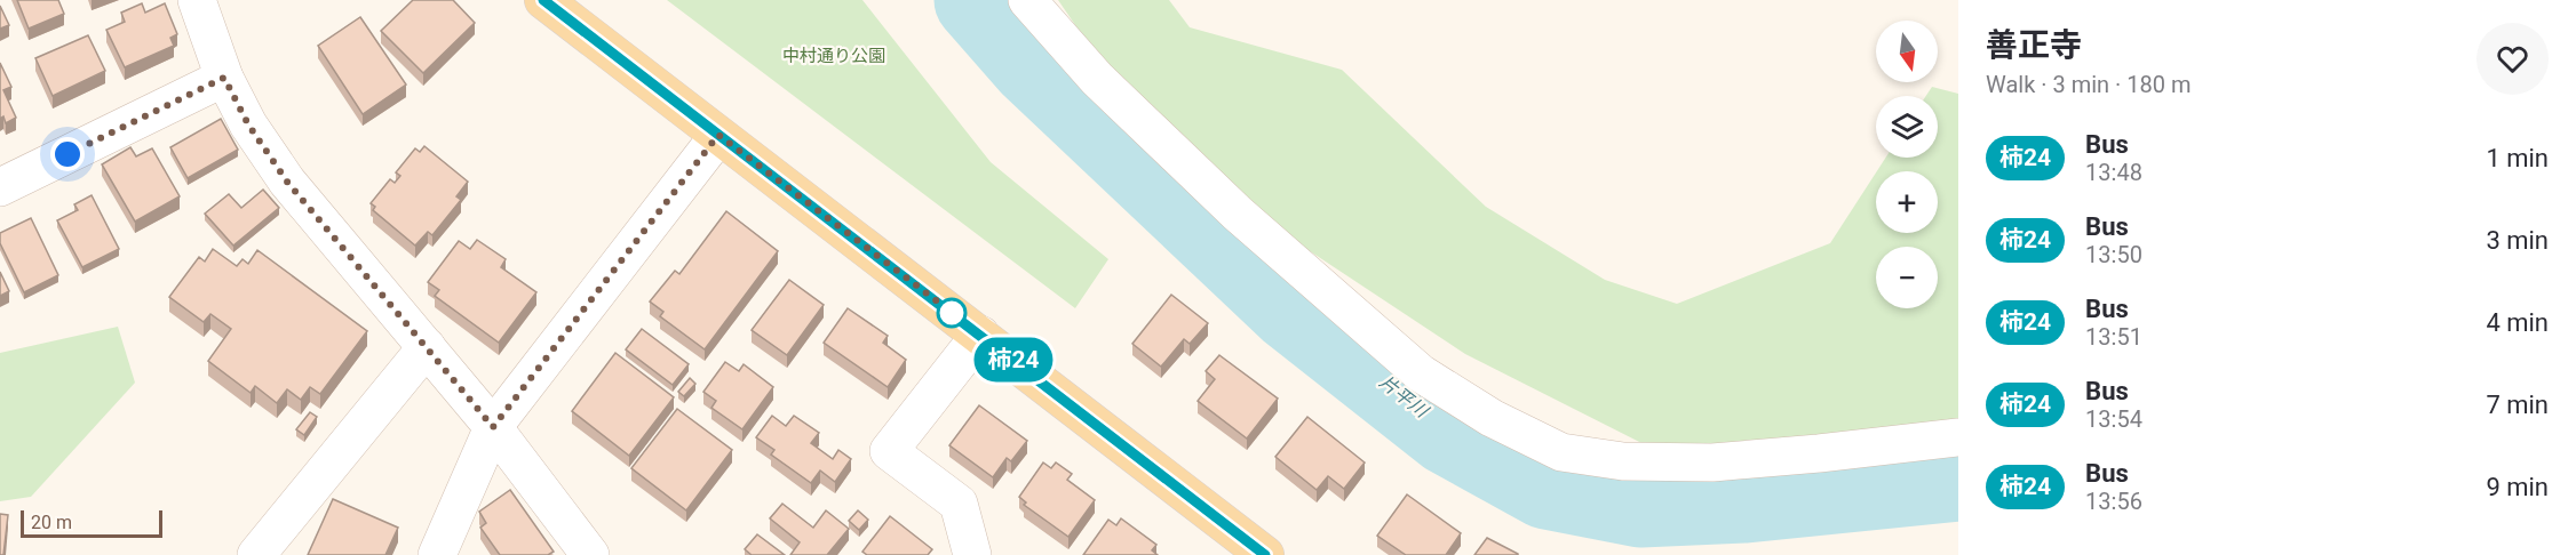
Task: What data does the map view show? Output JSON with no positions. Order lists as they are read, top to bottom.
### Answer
{
  "water": ["片平川"],
  "parks": ["中村通り公園"],
  "lines": ["bus line 柿24"],
  "scale_bar": "20 m",
  "north": "bottom",
  "page": {
    "on_map": "柿24",
    "heading": ["善正寺", "Walk · 3 min · 180 m"],
    "map_buttons": ["+", "−"],
    "list": [
      {
        "mark": "柿24",
        "name": "Bus",
        "note": "13:48",
        "value": "1 min"
      },
      {
        "mark": "柿24",
        "name": "Bus",
        "note": "13:50",
        "value": "3 min"
      },
      {
        "mark": "柿24",
        "name": "Bus",
        "note": "13:51",
        "value": "4 min"
      },
      {
        "mark": "柿24",
        "name": "Bus",
        "note": "13:54",
        "value": "7 min"
      },
      {
        "mark": "柿24",
        "name": "Bus",
        "note": "13:56",
        "value": "9 min"
      }
    ],
    "scale": "20 m"
  }
}
